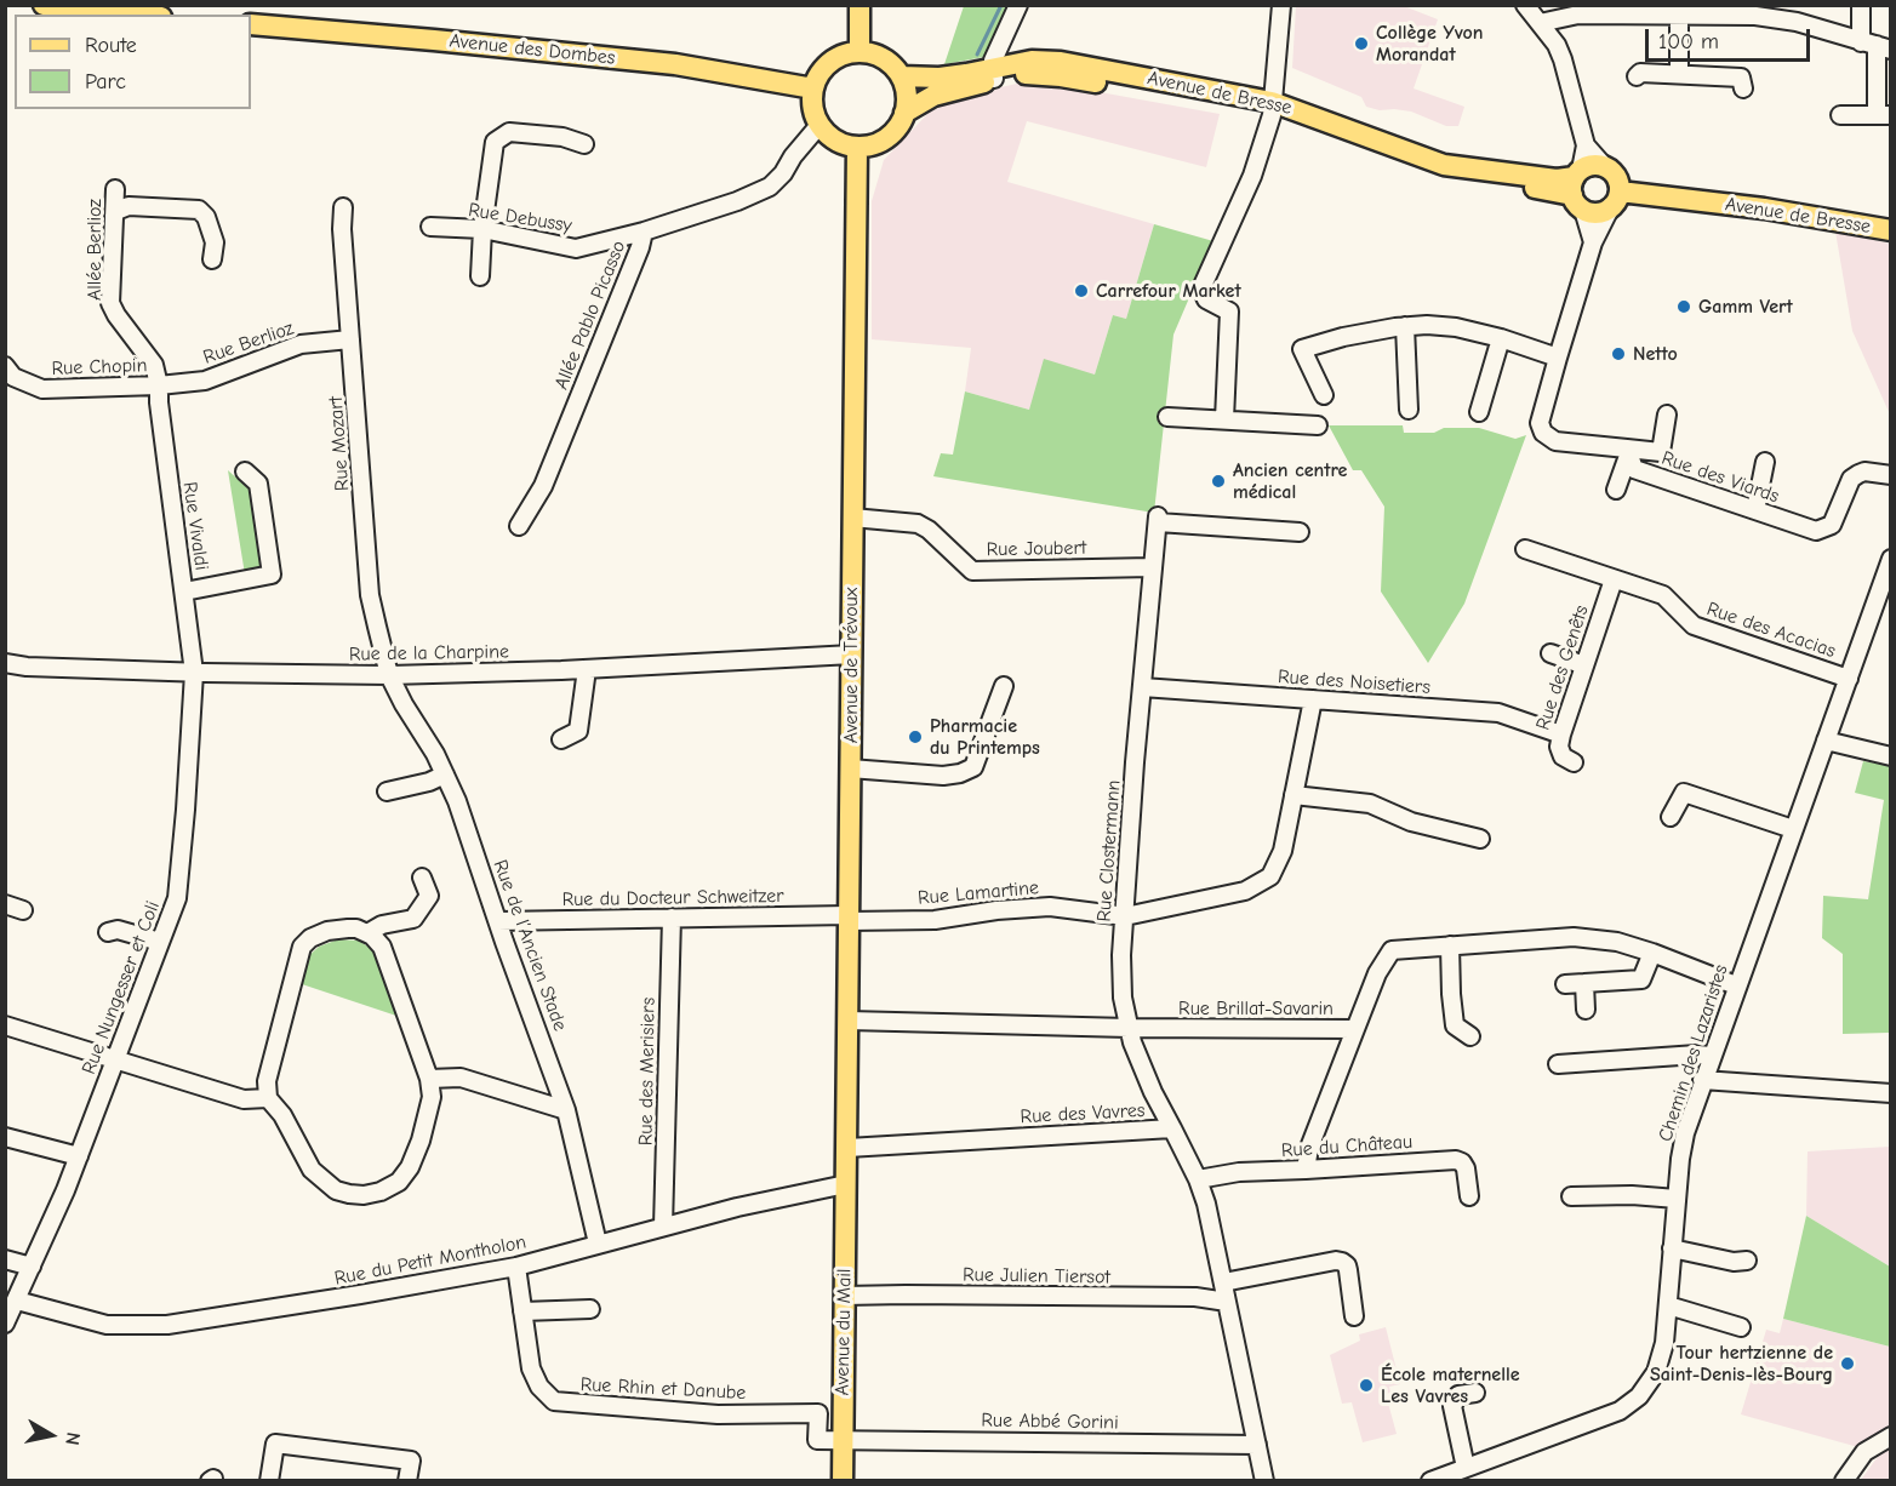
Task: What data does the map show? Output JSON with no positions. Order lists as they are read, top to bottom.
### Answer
{
  "streets": {
    "main road": [
      "Avenue des Dombes",
      "Avenue de Bresse",
      "Avenue de Trévoux",
      "Avenue du Mail"
    ],
    "street": [
      "Rue Debussy",
      "Allée Berlioz",
      "Allée Pablo Picasso",
      "Rue Berlioz",
      "Rue Chopin",
      "Rue Mozart",
      "Rue des Viards",
      "Rue Vivaldi",
      "Rue Joubert",
      "Rue des Acacias",
      "Rue de la Charpine",
      "Rue des Genêts",
      "Rue des Noisetiers",
      "Rue Clostermann",
      "Rue Lamartine",
      "Rue du Docteur Schweitzer",
      "Rue de l’Ancien Stade",
      "Rue Nungesser et Coli",
      "Rue Brillat-Savarin",
      "Chemin des Lazaristes",
      "Rue des Merisiers",
      "Rue des Vavres",
      "Rue du Château",
      "Rue du Petit Montholon",
      "Rue Julien Tiersot",
      "Rue Rhin et Danube",
      "Rue Abbé Gorini"
    ]
  },
  "crossings": [
    ["Avenue des Dombes", "Avenue de Bresse"],
    ["Avenue des Dombes", "Allée Pablo Picasso"],
    ["Avenue des Dombes", "Avenue de Trévoux"],
    ["Avenue de Bresse", "Allée Pablo Picasso"],
    ["Avenue de Bresse", "Avenue de Trévoux"],
    ["Rue Debussy", "Allée Pablo Picasso"],
    ["Allée Berlioz", "Rue Berlioz"],
    ["Allée Berlioz", "Rue Chopin"],
    ["Allée Berlioz", "Rue Vivaldi"],
    ["Allée Pablo Picasso", "Avenue de Trévoux"],
    ["Rue Berlioz", "Rue Chopin"],
    ["Rue Berlioz", "Rue Mozart"],
    ["Rue Berlioz", "Rue Vivaldi"],
    ["Rue Chopin", "Rue Vivaldi"],
    ["Rue Mozart", "Rue de la Charpine"],
    ["Rue Mozart", "Rue de l’Ancien Stade"],
    ["Rue Vivaldi", "Rue de la Charpine"],
    ["Rue Vivaldi", "Rue Nungesser et Coli"],
    ["Rue Joubert", "Avenue de Trévoux"],
    ["Rue Joubert", "Rue Clostermann"],
    ["Rue des Acacias", "Rue des Genêts"],
    ["Rue des Acacias", "Chemin des Lazaristes"],
    ["Rue de la Charpine", "Avenue de Trévoux"],
    ["Rue de la Charpine", "Rue de l’Ancien Stade"],
    ["Rue de la Charpine", "Rue Nungesser et Coli"],
    ["Avenue de Trévoux", "Rue Lamartine"],
    ["Avenue de Trévoux", "Rue du Docteur Schweitzer"],
    ["Avenue de Trévoux", "Rue Brillat-Savarin"],
    ["Avenue de Trévoux", "Rue des Vavres"],
    ["Avenue de Trévoux", "Rue du Petit Montholon"],
    ["Avenue de Trévoux", "Avenue du Mail"],
    ["Rue des Genêts", "Rue des Noisetiers"],
    ["Rue des Noisetiers", "Rue Clostermann"],
    ["Rue des Noisetiers", "Rue Lamartine"],
    ["Rue Clostermann", "Rue Lamartine"],
    ["Rue Clostermann", "Rue Brillat-Savarin"],
    ["Rue Clostermann", "Rue des Vavres"],
    ["Rue Lamartine", "Rue du Docteur Schweitzer"],
    ["Rue du Docteur Schweitzer", "Rue de l’Ancien Stade"],
    ["Rue du Docteur Schweitzer", "Rue des Merisiers"],
    ["Rue de l’Ancien Stade", "Rue du Petit Montholon"],
    ["Rue Nungesser et Coli", "Rue du Petit Montholon"],
    ["Rue Brillat-Savarin", "Chemin des Lazaristes"],
    ["Rue des Merisiers", "Rue du Petit Montholon"],
    ["Rue des Vavres", "Rue du Château"],
    ["Rue des Vavres", "Rue Julien Tiersot"],
    ["Rue des Vavres", "Rue Abbé Gorini"],
    ["Rue du Petit Montholon", "Avenue du Mail"],
    ["Rue du Petit Montholon", "Rue Rhin et Danube"],
    ["Rue Julien Tiersot", "Avenue du Mail"],
    ["Avenue du Mail", "Rue Rhin et Danube"],
    ["Avenue du Mail", "Rue Abbé Gorini"],
    ["Rue Rhin et Danube", "Rue Abbé Gorini"]
  ],
  "places": [
    "Collège Yvon Morandat",
    "Carrefour Market",
    "Gamm Vert",
    "Netto",
    "Ancien centre médical",
    "Pharmacie du Printemps",
    "Tour hertzienne de Saint-Denis-lès-Bourg",
    "École maternelle Les Vavres"
  ],
  "legend": ["Route", "Parc"],
  "scale_bar": "100 m",
  "north": "right"
}
